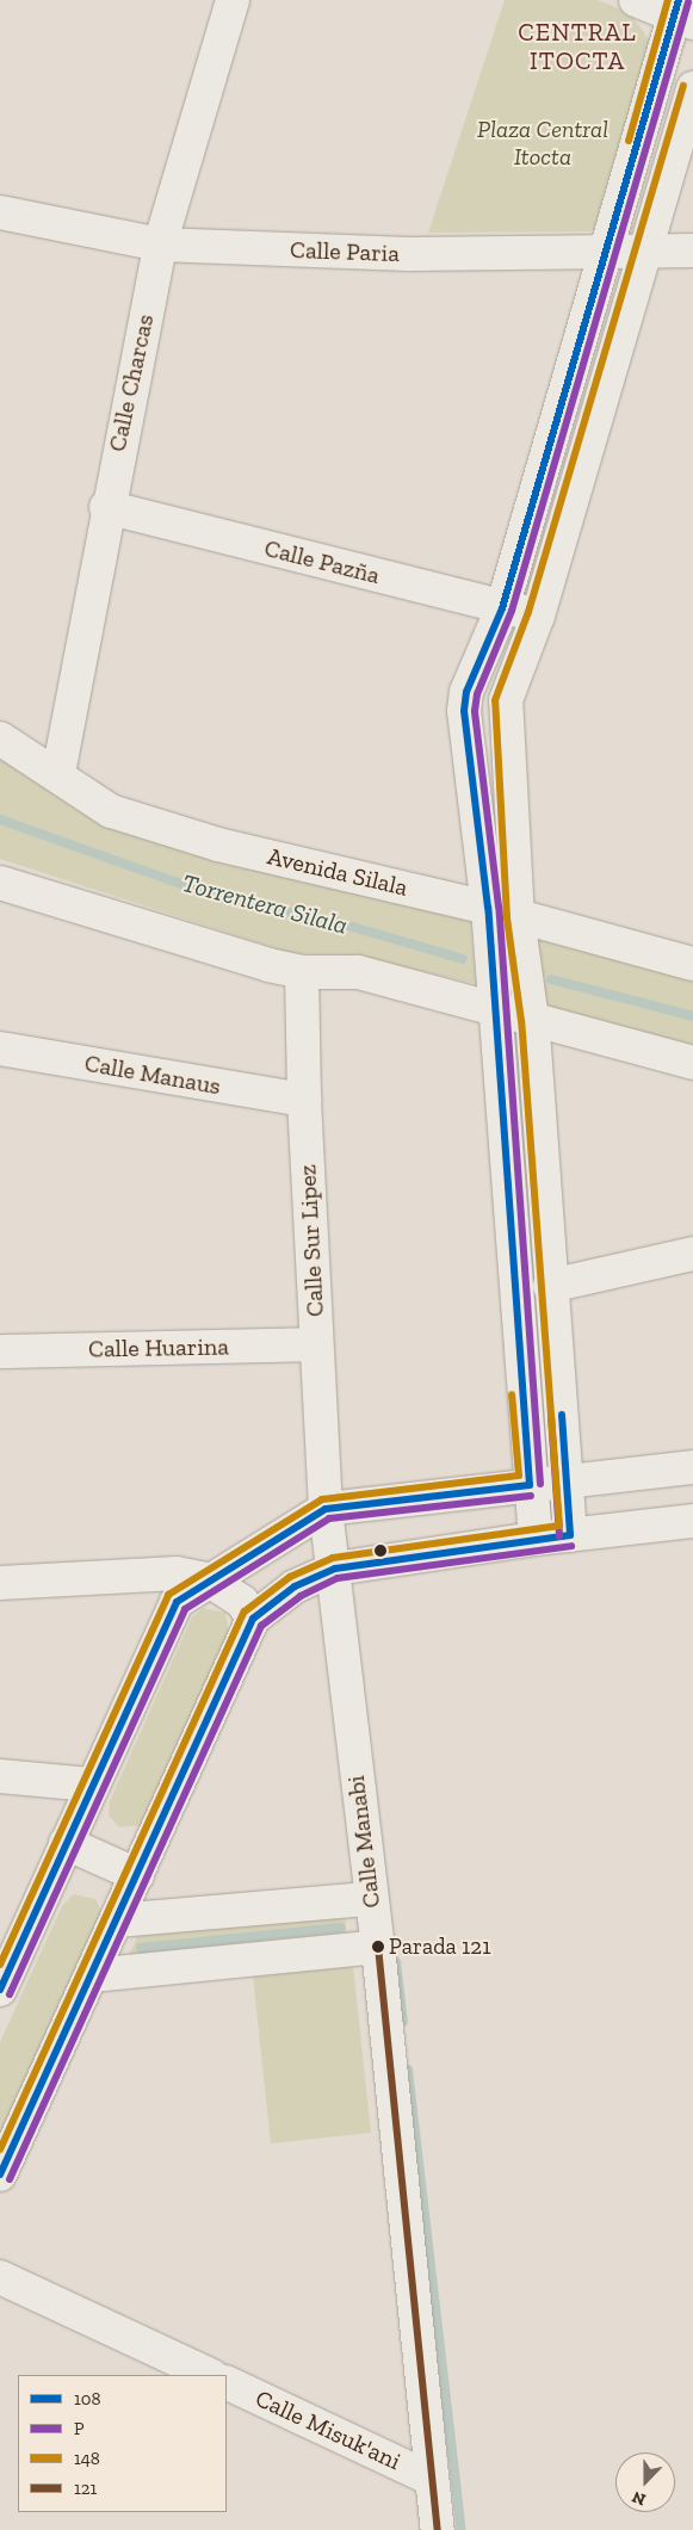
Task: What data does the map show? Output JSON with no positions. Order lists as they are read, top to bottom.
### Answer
{
  "streets": {
    "street": [
      "Calle Paria",
      "Calle Charcas",
      "Calle Pazña",
      "Avenida Silala",
      "Calle Manaus",
      "Calle Sur Lipez",
      "Calle Huarina",
      "Calle Manabi",
      "Calle Misuk'ani"
    ]
  },
  "crossings": [
    ["Calle Paria", "Calle Charcas"],
    ["Calle Charcas", "Calle Pazña"],
    ["Calle Charcas", "Avenida Silala"],
    ["Calle Manaus", "Calle Sur Lipez"],
    ["Calle Sur Lipez", "Calle Huarina"],
    ["Calle Sur Lipez", "Calle Manabi"],
    ["Calle Manabi", "Calle Misuk'ani"]
  ],
  "districts": ["CENTRAL ITOCTA"],
  "water": ["Torrentera Silala"],
  "parks": ["Plaza Central Itocta"],
  "places": ["Parada 121"],
  "lines": [
    "transit line 108",
    "transit line 148",
    "transit line P",
    "transit line 121"
  ],
  "legend": [
    "108",
    "P",
    "148",
    "121"
  ],
  "north": "bottom"
}
